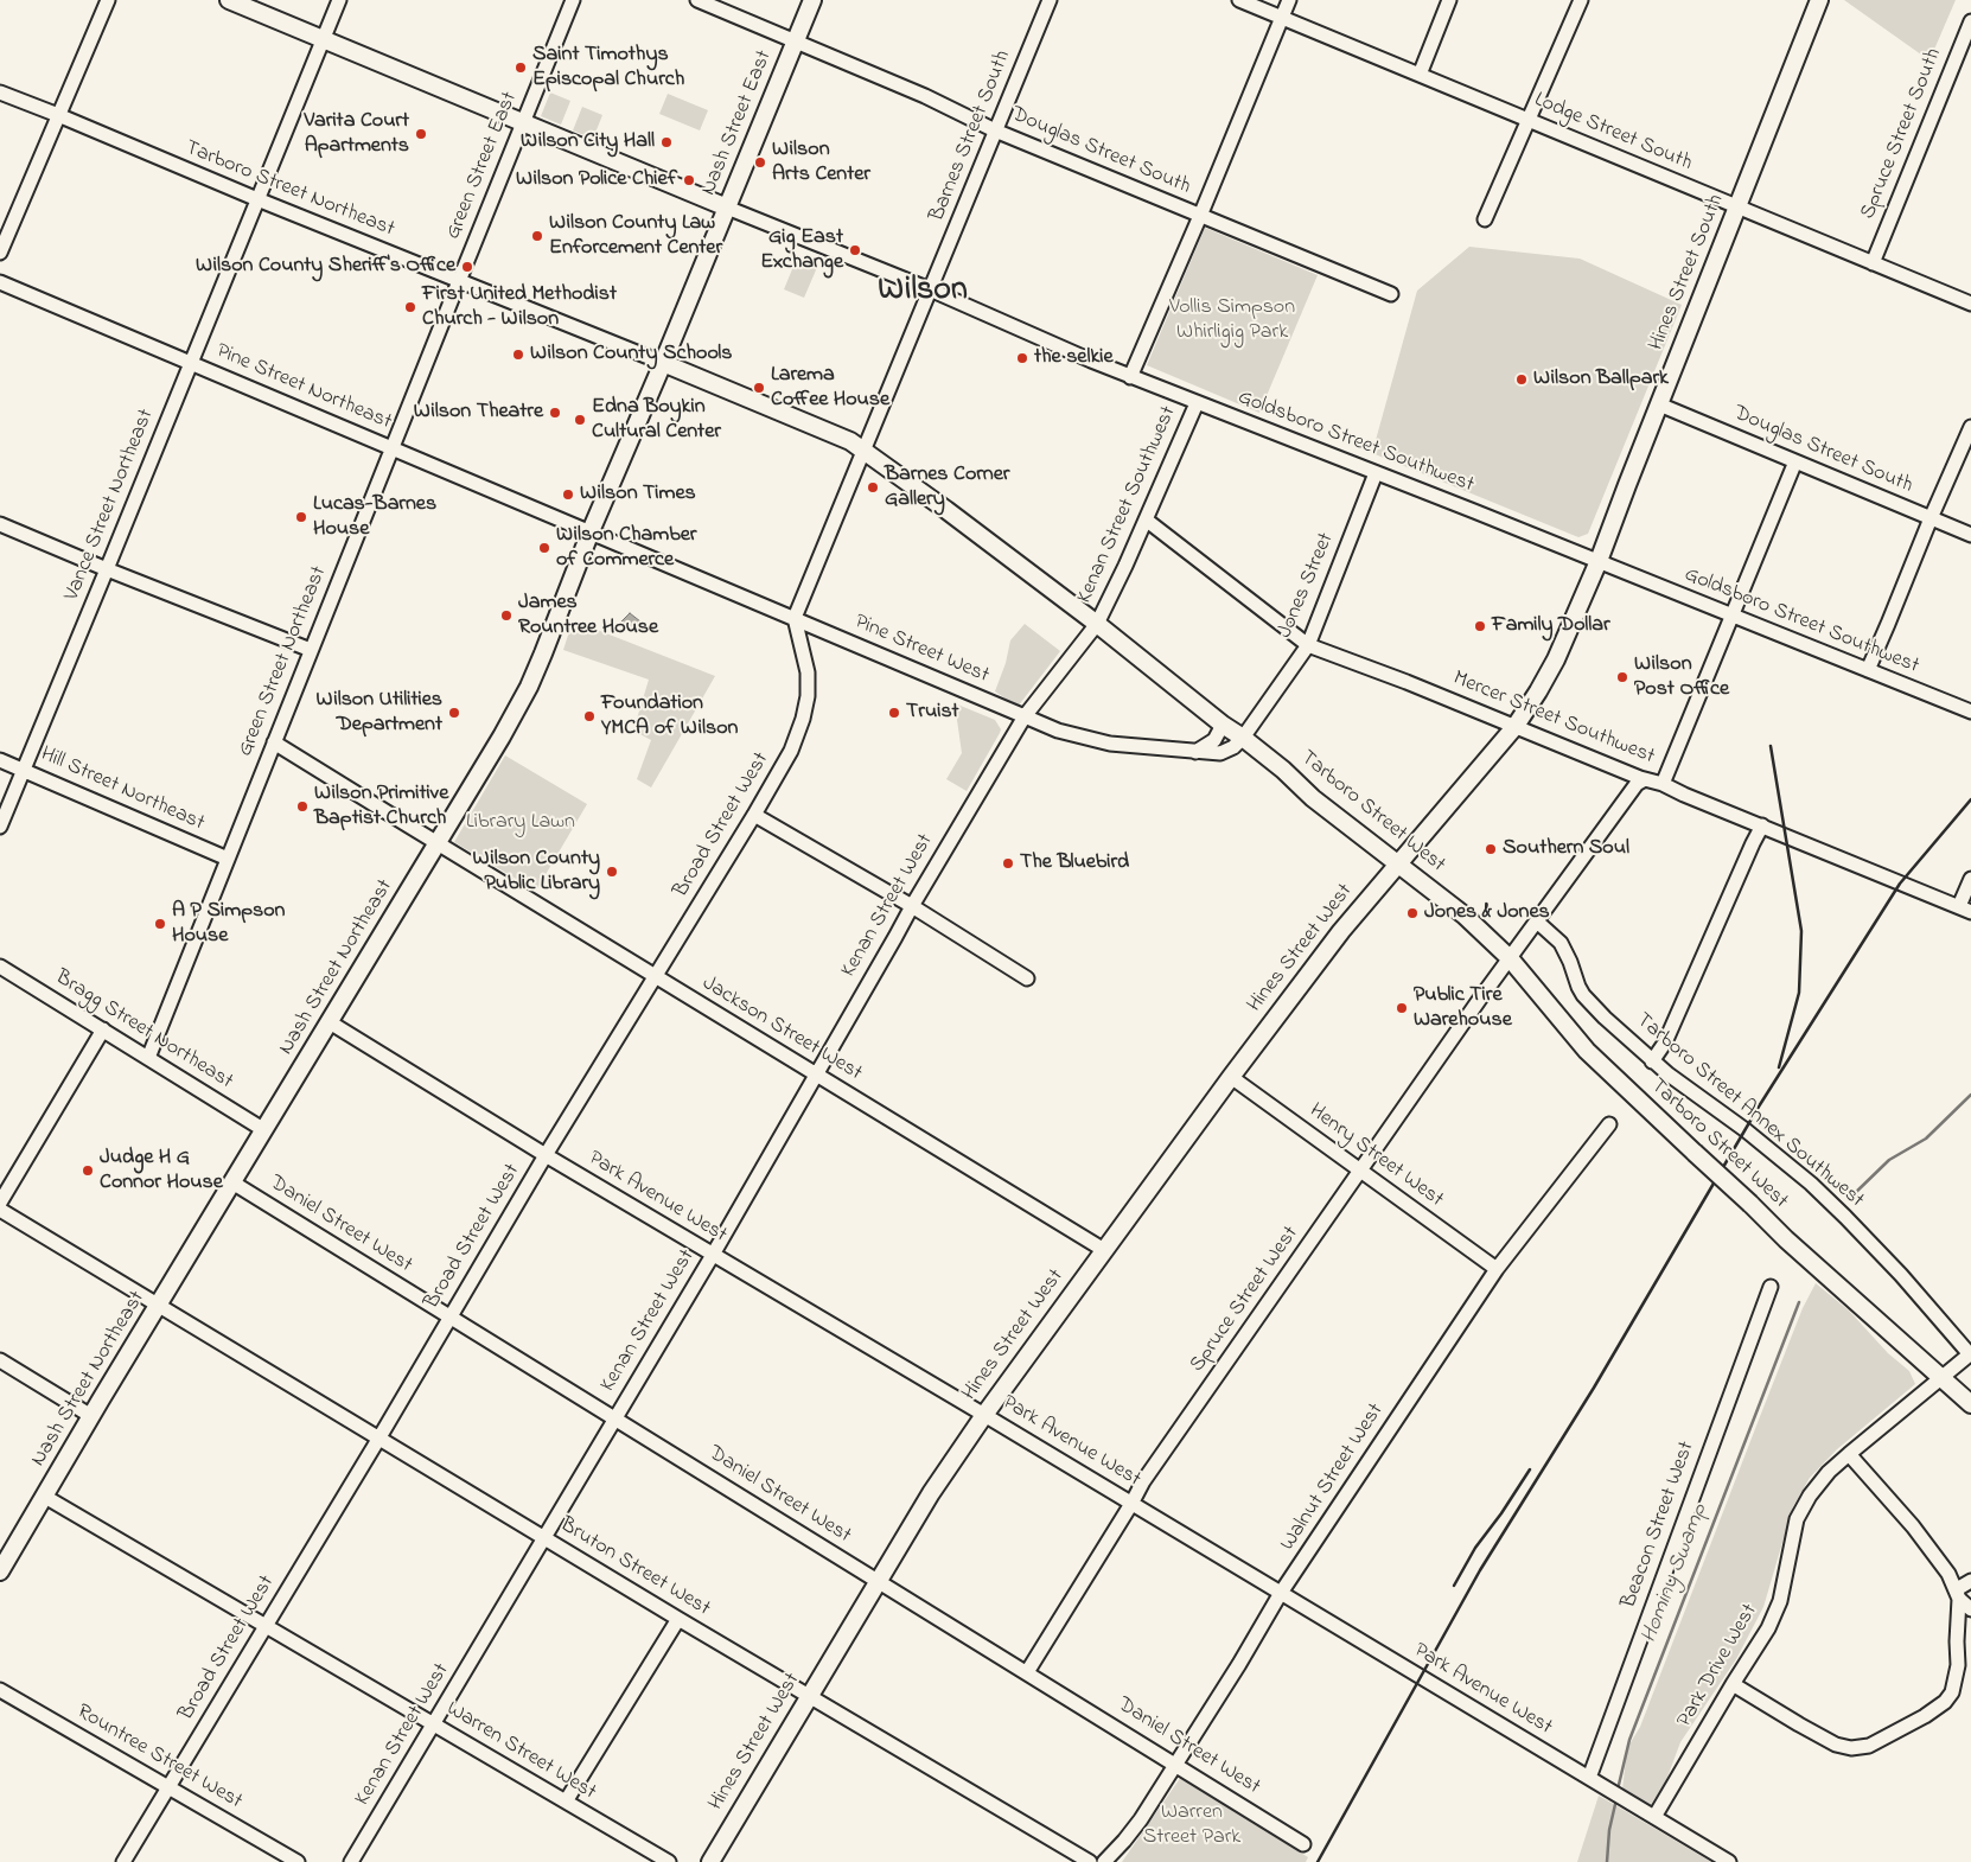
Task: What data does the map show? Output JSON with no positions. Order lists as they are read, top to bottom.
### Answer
{
  "streets": {
    "main road": [
      "Nash Street East",
      "Hines Street South",
      "Tarboro Street West",
      "Hines Street West",
      "Nash Street Northeast"
    ],
    "street": [
      "Lodge Street South",
      "Spruce Street South",
      "Barnes Street South",
      "Douglas Street South",
      "Green Street East",
      "Tarboro Street Northeast",
      "Pine Street Northeast",
      "Goldsboro Street Southwest",
      "Vance Street Northeast",
      "Kenan Street Southwest",
      "Jones Street",
      "Pine Street West",
      "Green Street Northeast",
      "Mercer Street Southwest",
      "Hill Street Northeast",
      "Broad Street West",
      "Kenan Street West",
      "Jackson Street West",
      "Bragg Street Northeast",
      "Tarboro Street Annex Southwest",
      "Henry Street West",
      "Park Avenue West",
      "Daniel Street West",
      "Spruce Street West",
      "Walnut Street West",
      "Beacon Street West",
      "Bruton Street West",
      "Park Drive West",
      "Warren Street West",
      "Rountree Street West"
    ]
  },
  "crossings": [
    ["Nash Street East", "Douglas Street South"],
    ["Nash Street East", "Tarboro Street Northeast"],
    ["Nash Street East", "Goldsboro Street Southwest"],
    ["Nash Street East", "Tarboro Street West"],
    ["Nash Street East", "Nash Street Northeast"],
    ["Lodge Street South", "Spruce Street South"],
    ["Lodge Street South", "Hines Street South"],
    ["Barnes Street South", "Douglas Street South"],
    ["Barnes Street South", "Goldsboro Street Southwest"],
    ["Barnes Street South", "Pine Street West"],
    ["Barnes Street South", "Tarboro Street West"],
    ["Barnes Street South", "Broad Street West"],
    ["Douglas Street South", "Hines Street South"],
    ["Green Street East", "Tarboro Street Northeast"],
    ["Green Street East", "Green Street Northeast"],
    ["Tarboro Street Northeast", "Vance Street Northeast"],
    ["Tarboro Street Northeast", "Green Street Northeast"],
    ["Tarboro Street Northeast", "Tarboro Street West"],
    ["Tarboro Street Northeast", "Nash Street Northeast"],
    ["Hines Street South", "Goldsboro Street Southwest"],
    ["Hines Street South", "Mercer Street Southwest"],
    ["Hines Street South", "Hines Street West"],
    ["Pine Street Northeast", "Vance Street Northeast"],
    ["Pine Street Northeast", "Pine Street West"],
    ["Pine Street Northeast", "Green Street Northeast"],
    ["Pine Street Northeast", "Nash Street Northeast"],
    ["Goldsboro Street Southwest", "Kenan Street Southwest"],
    ["Goldsboro Street Southwest", "Jones Street"],
    ["Vance Street Northeast", "Hill Street Northeast"],
    ["Kenan Street Southwest", "Mercer Street Southwest"],
    ["Kenan Street Southwest", "Tarboro Street West"],
    ["Kenan Street Southwest", "Kenan Street West"],
    ["Jones Street", "Pine Street West"],
    ["Jones Street", "Mercer Street Southwest"],
    ["Jones Street", "Tarboro Street West"],
    ["Pine Street West", "Tarboro Street West"],
    ["Pine Street West", "Broad Street West"],
    ["Pine Street West", "Kenan Street West"],
    ["Pine Street West", "Nash Street Northeast"],
    ["Green Street Northeast", "Hill Street Northeast"],
    ["Green Street Northeast", "Jackson Street West"],
    ["Green Street Northeast", "Bragg Street Northeast"],
    ["Mercer Street Southwest", "Hines Street West"],
    ["Mercer Street Southwest", "Spruce Street West"],
    ["Tarboro Street West", "Kenan Street West"],
    ["Tarboro Street West", "Hines Street West"],
    ["Tarboro Street West", "Nash Street Northeast"],
    ["Tarboro Street West", "Spruce Street West"],
    ["Tarboro Street West", "Park Drive West"],
    ["Broad Street West", "Jackson Street West"],
    ["Broad Street West", "Park Avenue West"],
    ["Broad Street West", "Daniel Street West"],
    ["Broad Street West", "Bruton Street West"],
    ["Broad Street West", "Warren Street West"],
    ["Broad Street West", "Rountree Street West"],
    ["Kenan Street West", "Jackson Street West"],
    ["Kenan Street West", "Park Avenue West"],
    ["Kenan Street West", "Daniel Street West"],
    ["Kenan Street West", "Bruton Street West"],
    ["Kenan Street West", "Warren Street West"],
    ["Hines Street West", "Jackson Street West"],
    ["Hines Street West", "Henry Street West"],
    ["Hines Street West", "Park Avenue West"],
    ["Hines Street West", "Daniel Street West"],
    ["Hines Street West", "Bruton Street West"],
    ["Nash Street Northeast", "Jackson Street West"],
    ["Nash Street Northeast", "Bragg Street Northeast"],
    ["Nash Street Northeast", "Park Avenue West"],
    ["Nash Street Northeast", "Daniel Street West"],
    ["Nash Street Northeast", "Bruton Street West"],
    ["Nash Street Northeast", "Warren Street West"],
    ["Tarboro Street Annex Southwest", "Spruce Street West"],
    ["Tarboro Street Annex Southwest", "Park Drive West"],
    ["Henry Street West", "Spruce Street West"],
    ["Henry Street West", "Walnut Street West"],
    ["Park Avenue West", "Spruce Street West"],
    ["Park Avenue West", "Walnut Street West"],
    ["Park Avenue West", "Beacon Street West"],
    ["Park Avenue West", "Park Drive West"],
    ["Daniel Street West", "Spruce Street West"],
    ["Daniel Street West", "Walnut Street West"]
  ],
  "districts": ["Wilson"],
  "water": ["Hominy Swamp"],
  "parks": ["Vollis Simpson Whirligig Park", "Library Lawn", "Warren Street Park"],
  "places": [
    "Saint Timothys Episcopal Church",
    "Varita Court Apartments",
    "Wilson City Hall",
    "Wilson Arts Center",
    "Wilson Police Chief",
    "Wilson County Law Enforcement Center",
    "Gig East Exchange",
    "Wilson County Sheriff's Office",
    "First United Methodist Church - Wilson",
    "Wilson County Schools",
    "the selkie",
    "Wilson Ballpark",
    "Larema Coffee House",
    "Wilson Theatre",
    "Edna Boykin Cultural Center",
    "Barnes Corner Gallery",
    "Wilson Times",
    "Lucas-Barnes House",
    "Wilson Chamber of Commerce",
    "James Rountree House",
    "Family Dollar",
    "Wilson Post Office",
    "Wilson Utilities Department",
    "Truist",
    "Foundation YMCA of Wilson",
    "Wilson Primitive Baptist Church",
    "Southern Soul",
    "The Bluebird",
    "Wilson County Public Library",
    "Jones & Jones",
    "A P Simpson House",
    "Public Tire Warehouse",
    "Judge H G Connor House"
  ]
}
